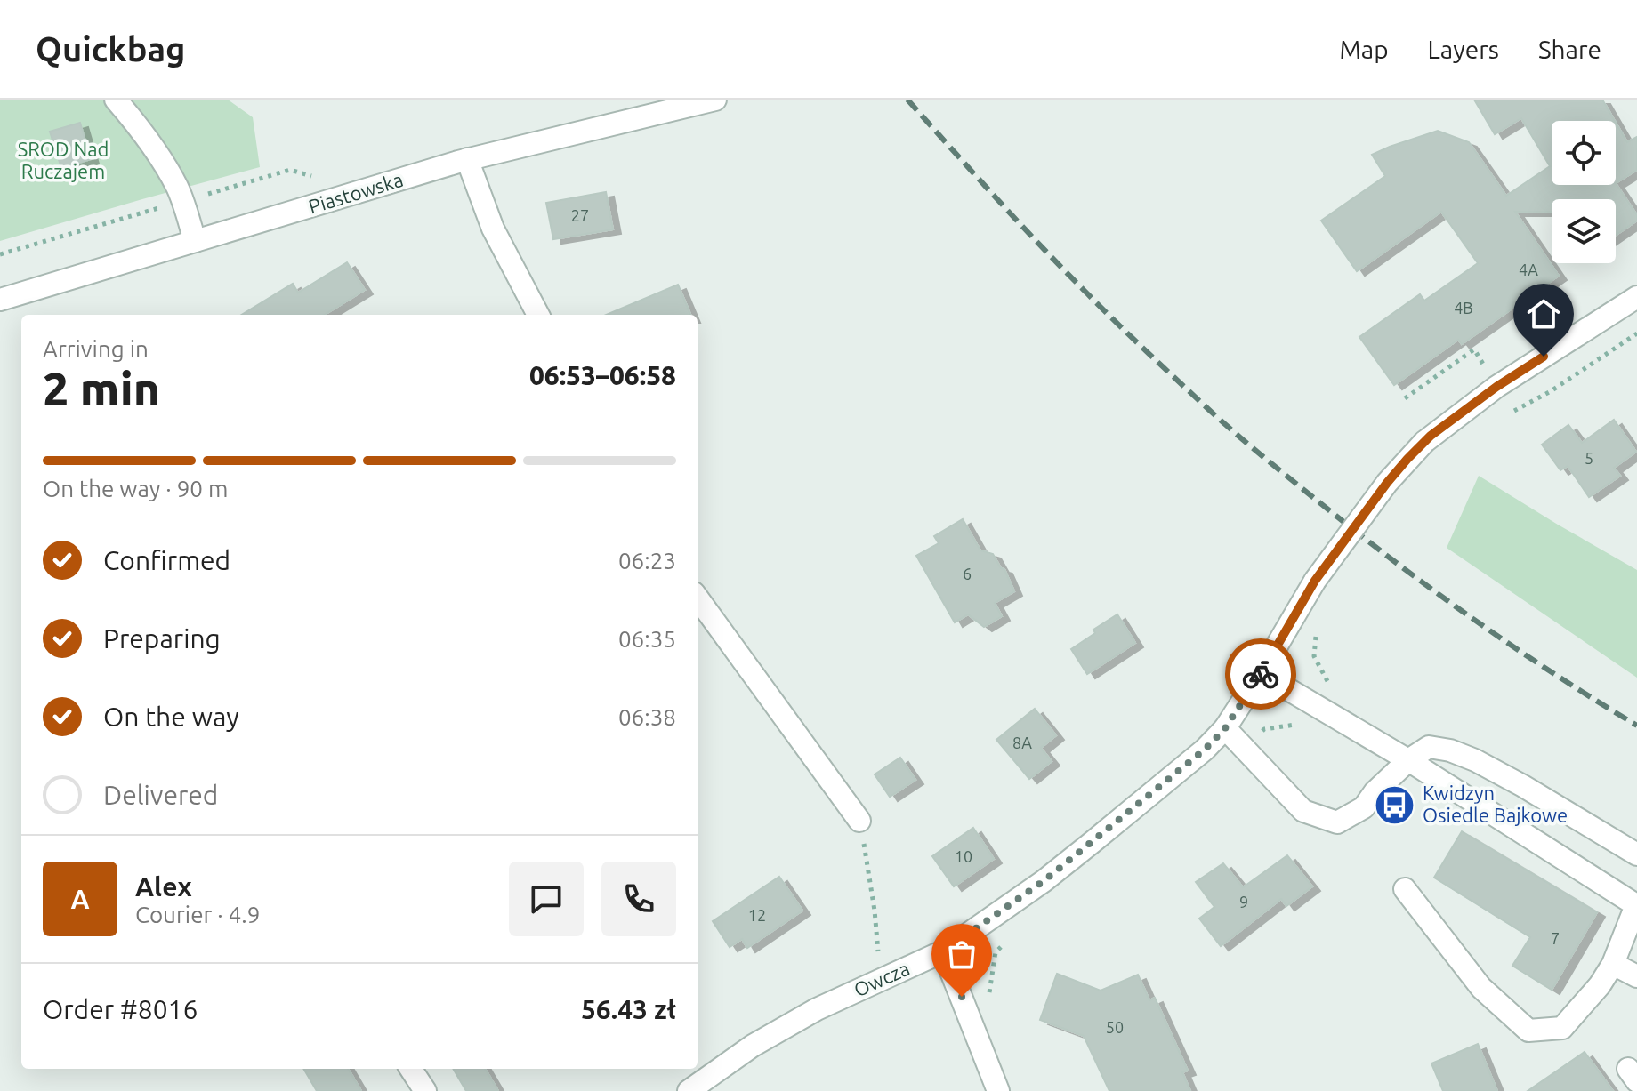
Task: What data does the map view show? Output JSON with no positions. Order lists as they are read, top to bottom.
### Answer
{
  "streets": {
    "street": ["Piastowska", "Owcza"]
  },
  "parks": ["SROD Nad Ruczajem"],
  "places": {
    "bus stop": ["Kwidzyn Osiedle Bajkowe"]
  },
  "house_numbers": [
    "27",
    "4A",
    "4B",
    "5",
    "6",
    "8A",
    "10",
    "9",
    "12",
    "7",
    "50"
  ],
  "page": {
    "header": "Quickbag",
    "nav": ["Map", "Layers", "Share"],
    "heading": ["2 min", "Arriving in", "06:53–06:58"],
    "panel": [
      "Alex",
      "Courier · 4.9",
      "Order #8016",
      "56.43 zł"
    ],
    "bar": "On the way · 90 m",
    "list": [
      ["Confirmed", "06:23"],
      ["Preparing", "06:35"],
      ["On the way", "06:38"],
      "Delivered"
    ],
    "round": "A"
  }
}
